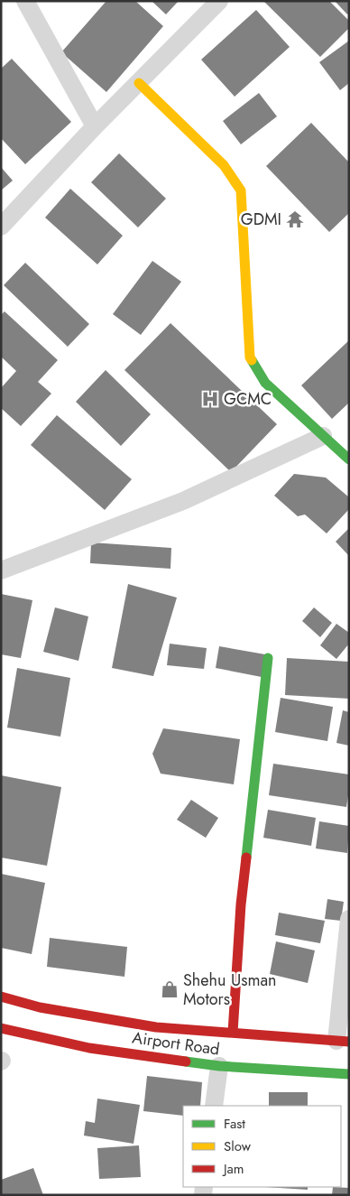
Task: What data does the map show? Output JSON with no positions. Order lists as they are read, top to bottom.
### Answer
{
  "streets": {
    "street": ["Airport Road"]
  },
  "places": {
    "temple": ["GDMI"],
    "hospital": ["GCMC"],
    "shop": ["Shehu Usman Motors"]
  },
  "legend": ["Fast", "Slow", "Jam"]
}
